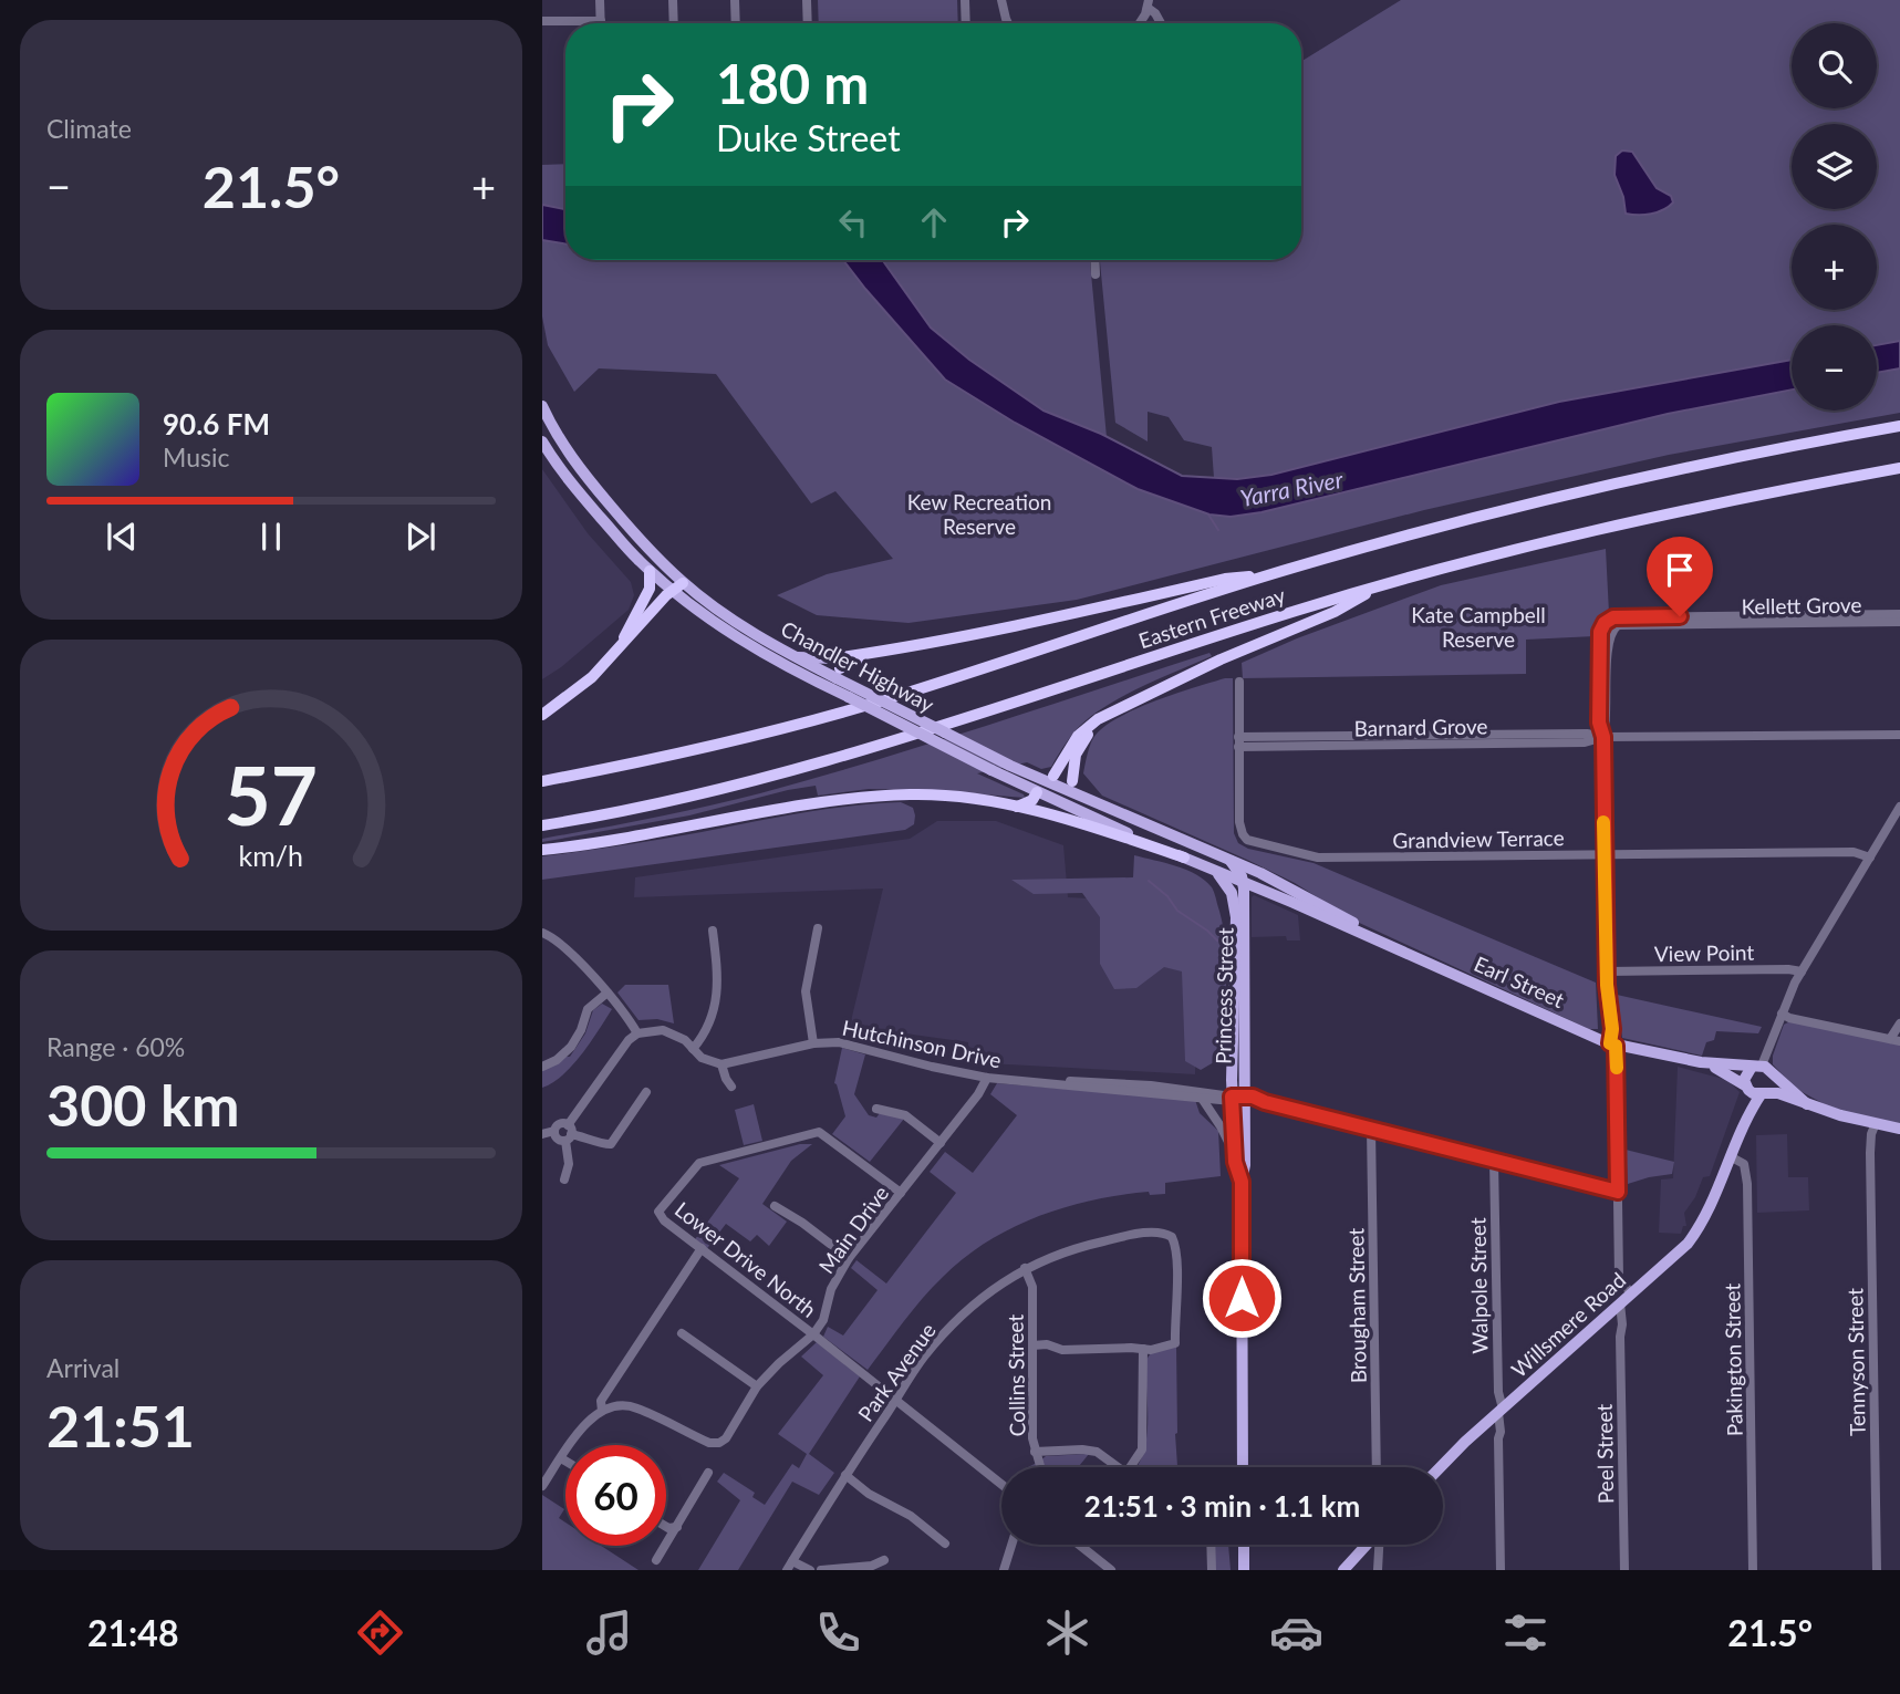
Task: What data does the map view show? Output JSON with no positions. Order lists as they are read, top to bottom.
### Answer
{
  "streets": {
    "highway": ["Eastern Freeway"],
    "main road": [
      "Chandler Highway",
      "Earl Street",
      "Princess Street",
      "Willsmere Road"
    ],
    "street": [
      "Kellett Grove",
      "Barnard Grove",
      "Grandview Terrace",
      "View Point",
      "Hutchinson Drive",
      "Main Drive",
      "Lower Drive North",
      "Walpole Street",
      "Brougham Street",
      "Pakington Street",
      "Tennyson Street",
      "Park Avenue",
      "Collins Street",
      "Peel Street"
    ]
  },
  "crossings": [
    ["Kellett Grove", "Barnard Grove"],
    ["Chandler Highway", "Earl Street"],
    ["Chandler Highway", "Princess Street"],
    ["Barnard Grove", "Grandview Terrace"],
    ["Earl Street", "Princess Street"],
    ["Earl Street", "Willsmere Road"],
    ["Princess Street", "Hutchinson Drive"],
    ["Hutchinson Drive", "Main Drive"],
    ["Hutchinson Drive", "Walpole Street"],
    ["Hutchinson Drive", "Brougham Street"],
    ["Main Drive", "Lower Drive North"],
    ["Lower Drive North", "Park Avenue"],
    ["Walpole Street", "Willsmere Road"],
    ["Willsmere Road", "Pakington Street"],
    ["Willsmere Road", "Peel Street"],
    ["Park Avenue", "Collins Street"]
  ],
  "water": ["Yarra River"],
  "parks": ["Kew Recreation Reserve", "Kate Campbell Reserve"],
  "page": {
    "tile": [
      "Climate",
      ["Range · 60%", "300 km"],
      ["Arrival", "21:51"]
    ],
    "map_buttons": ["+", "−"],
    "turn": ["180 m", "Duke Street"],
    "heat": ["−", "21.5°", "+"],
    "song": ["90.6 FM", "Music"],
    "limit": "60",
    "trip": "21:51 · 3 min · 1.1 km",
    "tabs": ["21:48", "21.5°"],
    "gauge": ["57", "km/h"]
  }
}
